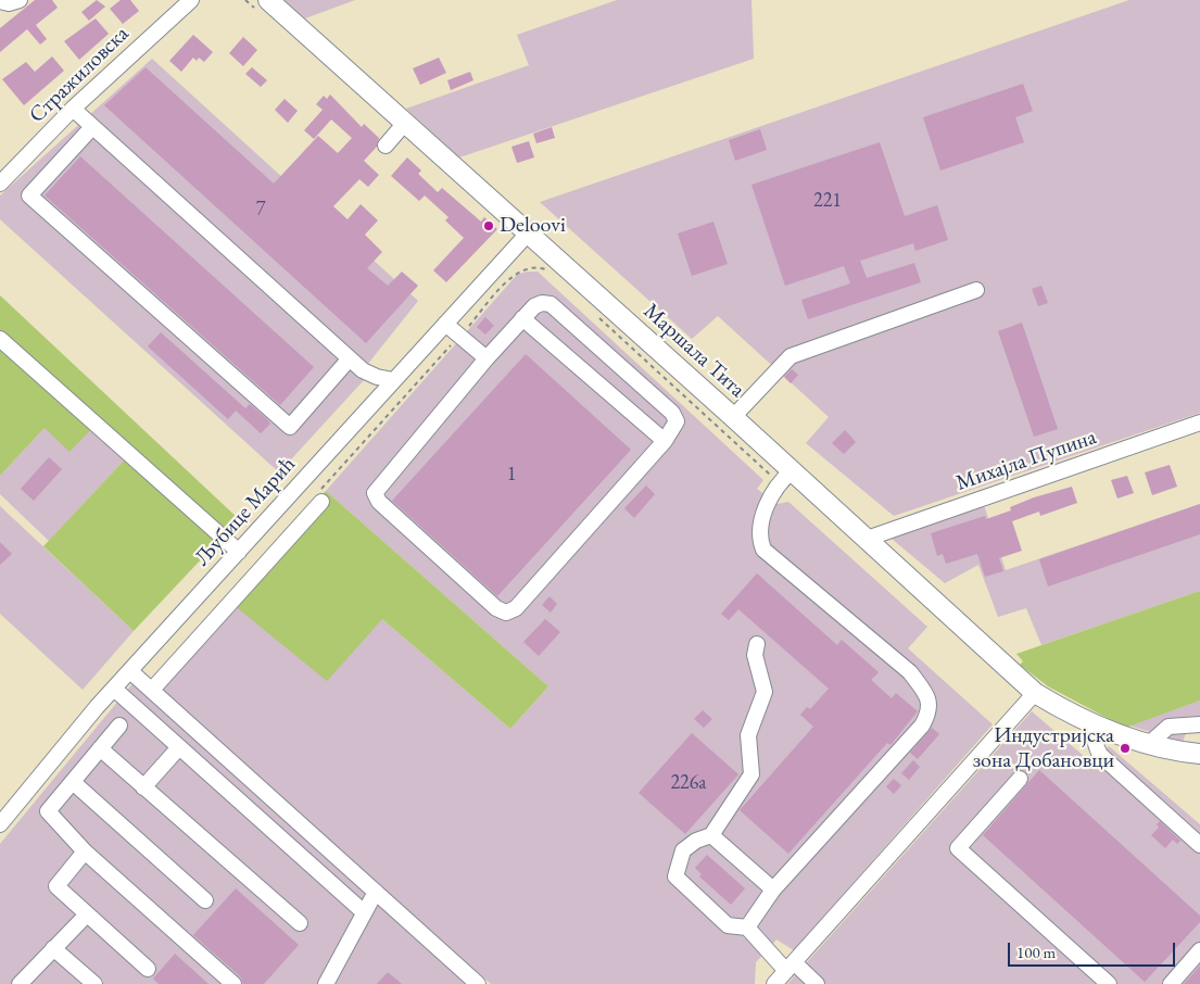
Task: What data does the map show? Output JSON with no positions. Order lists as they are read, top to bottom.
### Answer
{
  "streets": {
    "main road": ["Маршала Тита"],
    "street": ["Стражиловска", "Михајла Пупина", "Љубице Марић"]
  },
  "crossings": [
    ["Маршала Тита", "Михајла Пупина"],
    ["Маршала Тита", "Љубице Марић"]
  ],
  "places": ["Deloovi", "Индустријска зона Добановци"],
  "house_numbers": [
    "221",
    "7",
    "1",
    "226a"
  ],
  "scale_bar": "100 m"
}
